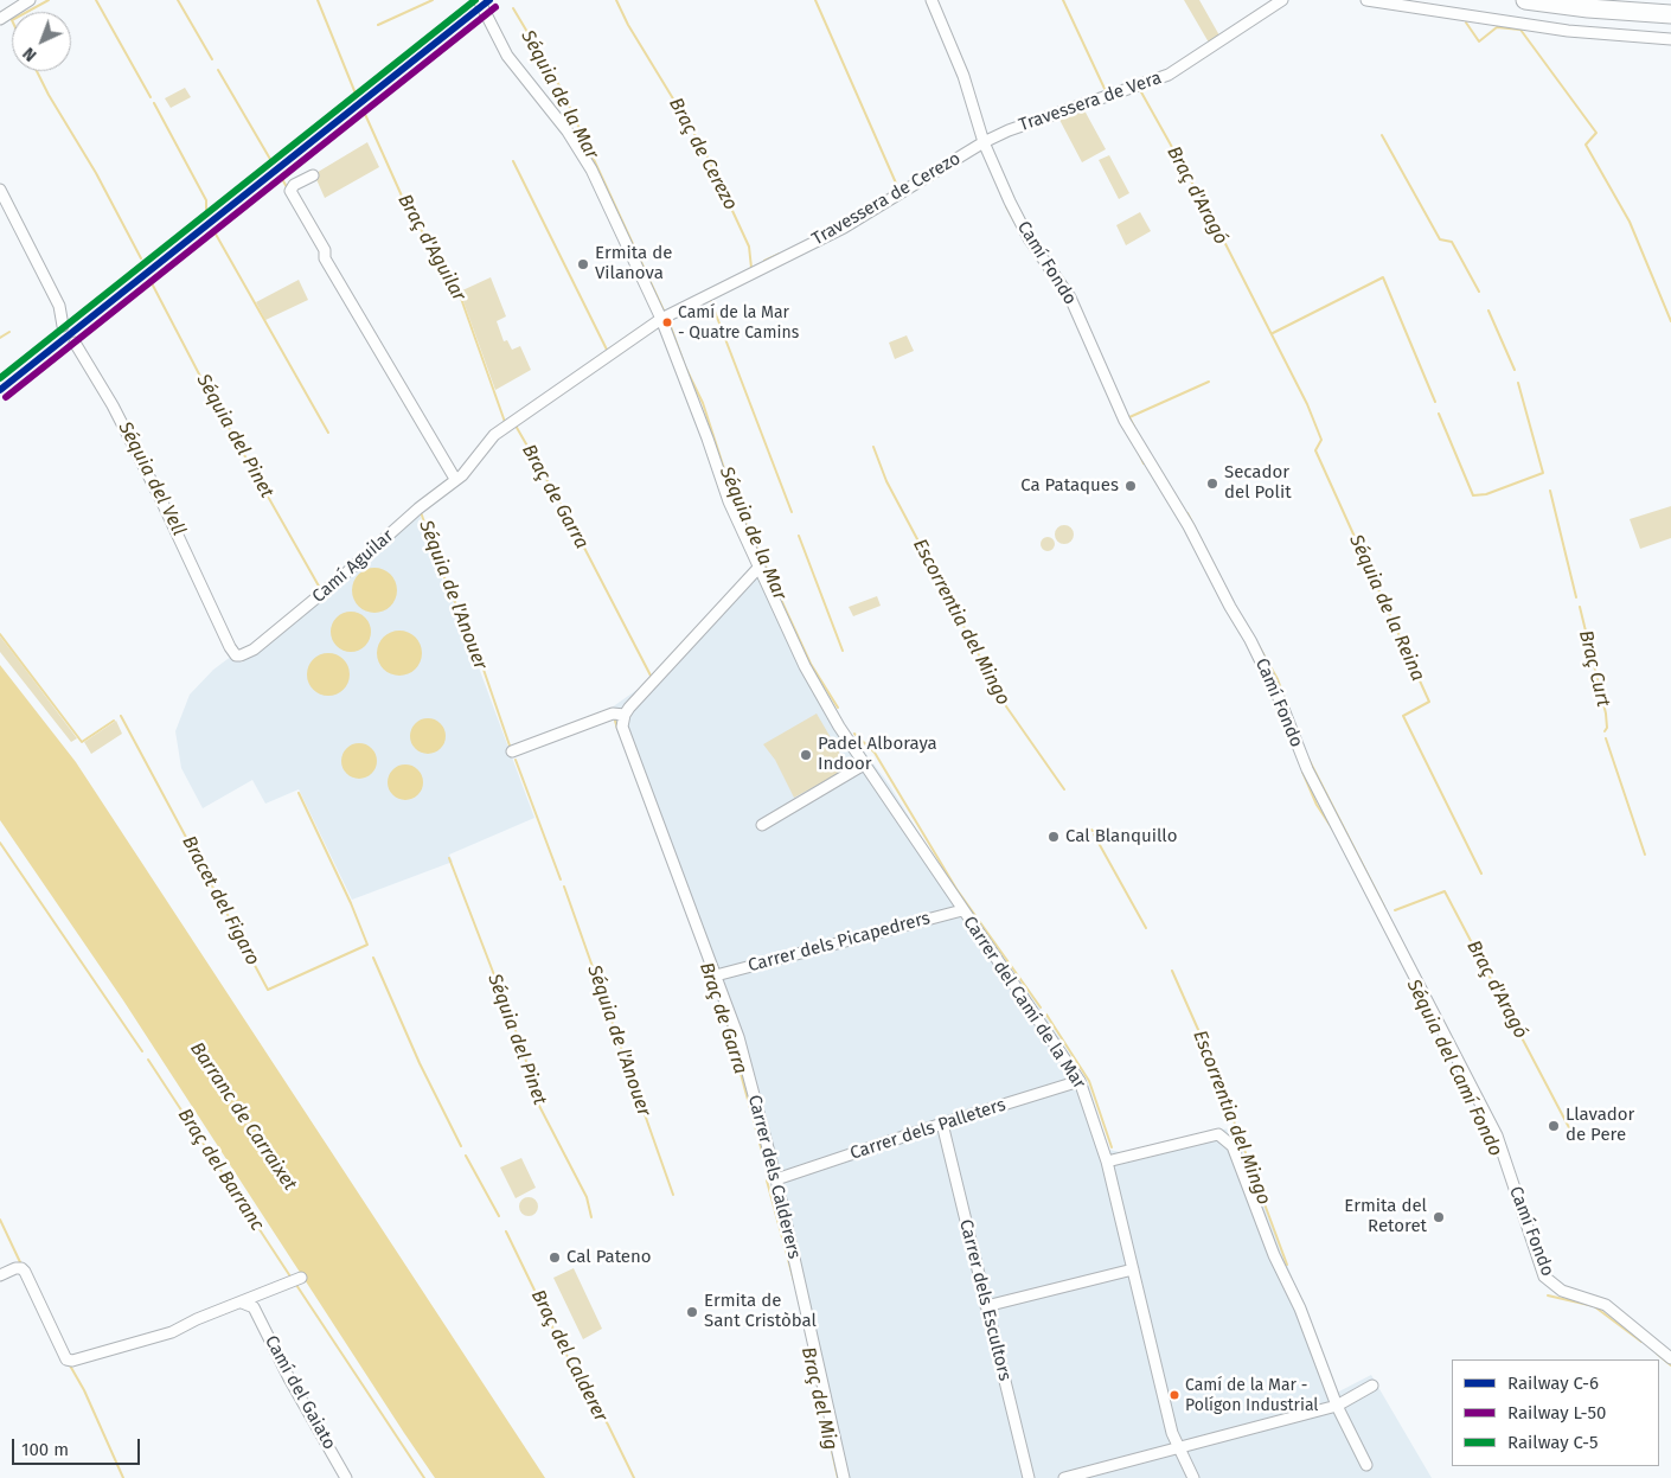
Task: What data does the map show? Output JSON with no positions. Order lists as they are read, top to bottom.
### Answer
{
  "streets": {
    "street": [
      "Travessera de Vera",
      "Travessera de Cerezo",
      "Camí Fondo",
      "Camí Aguilar",
      "Carrer dels Picapedrers",
      "Carrer del Camí de la Mar",
      "Carrer dels Palleters",
      "Carrer dels Calderers",
      "Carrer dels Escultors",
      "Camí del Gaiato"
    ]
  },
  "crossings": [
    ["Travessera de Vera", "Travessera de Cerezo"],
    ["Travessera de Vera", "Camí Fondo"],
    ["Travessera de Cerezo", "Camí Fondo"],
    ["Travessera de Cerezo", "Camí Aguilar"],
    ["Travessera de Cerezo", "Carrer del Camí de la Mar"],
    ["Camí Aguilar", "Carrer del Camí de la Mar"],
    ["Carrer dels Picapedrers", "Carrer del Camí de la Mar"],
    ["Carrer dels Picapedrers", "Carrer dels Calderers"],
    ["Carrer del Camí de la Mar", "Carrer dels Palleters"],
    ["Carrer dels Palleters", "Carrer dels Calderers"],
    ["Carrer dels Palleters", "Carrer dels Escultors"]
  ],
  "water": [
    "Séquia de la Mar",
    "Braç de Cerezo",
    "Braç d'Aragó",
    "Braç d'Aguilar",
    "Séquia del Pinet",
    "Séquia del Vell",
    "Braç de Garra",
    "Séquia de l'Anouer",
    "Séquia de la Reina",
    "Escorrentia del Mingo",
    "Braç Curt",
    "Bracet del Figaro",
    "Séquia del Camí Fondo",
    "Barranc de Carraixet",
    "Braç del Barranc",
    "Braç del Calderer",
    "Braç del Mig"
  ],
  "places": [
    "Ermita de Vilanova",
    "Camí de la Mar - Quatre Camins",
    "Secador del Polit",
    "Ca Pataques",
    "Padel Alboraya Indoor",
    "Cal Blanquillo",
    "Llavador de Pere",
    "Ermita del Retoret",
    "Cal Pateno",
    "Ermita de Sant Cristòbal",
    "Camí de la Mar - Polígon Industrial"
  ],
  "lines": ["rail line C-6", "rail line C-5", "rail line L-50"],
  "legend": ["Railway C-6", "Railway L-50", "Railway C-5"],
  "scale_bar": "100 m",
  "north": "bottom left"
}
